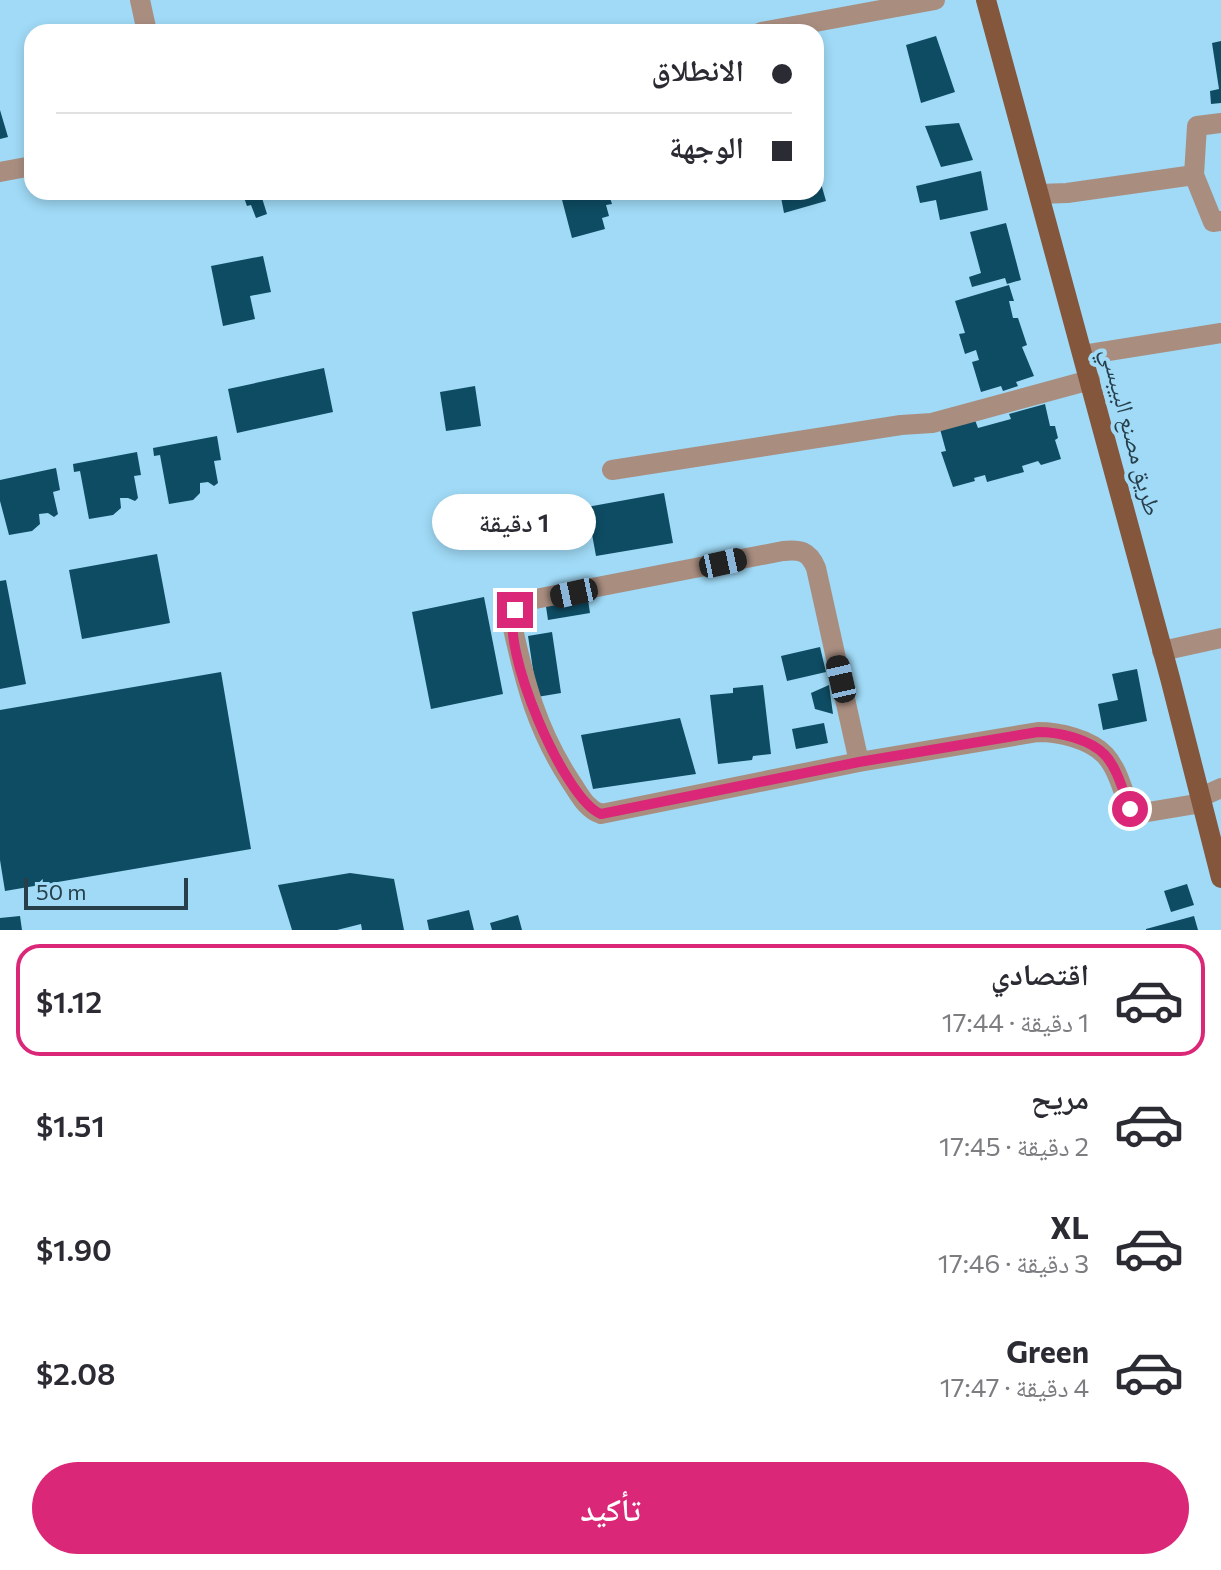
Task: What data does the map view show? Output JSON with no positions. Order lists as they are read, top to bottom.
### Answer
{
  "streets": {
    "main road": ["طريق مصنع البيبسي"]
  },
  "scale_bar": "50 m",
  "page": {
    "banner": ["الانطلاق", "الوجهة"],
    "bubble": "1 دقيقة",
    "scale": "50 m",
    "list": [
      {
        "name": "اقتصادي",
        "note": "1 دقيقة · 17:44",
        "value": "$1.12"
      },
      {
        "name": "مريح",
        "note": "2 دقيقة · 17:45",
        "value": "$1.51"
      },
      {
        "name": "XL",
        "note": "3 دقيقة · 17:46",
        "value": "$1.90"
      },
      {
        "name": "Green",
        "note": "4 دقيقة · 17:47",
        "value": "$2.08"
      }
    ],
    "buttons": "تأكيد"
  }
}
